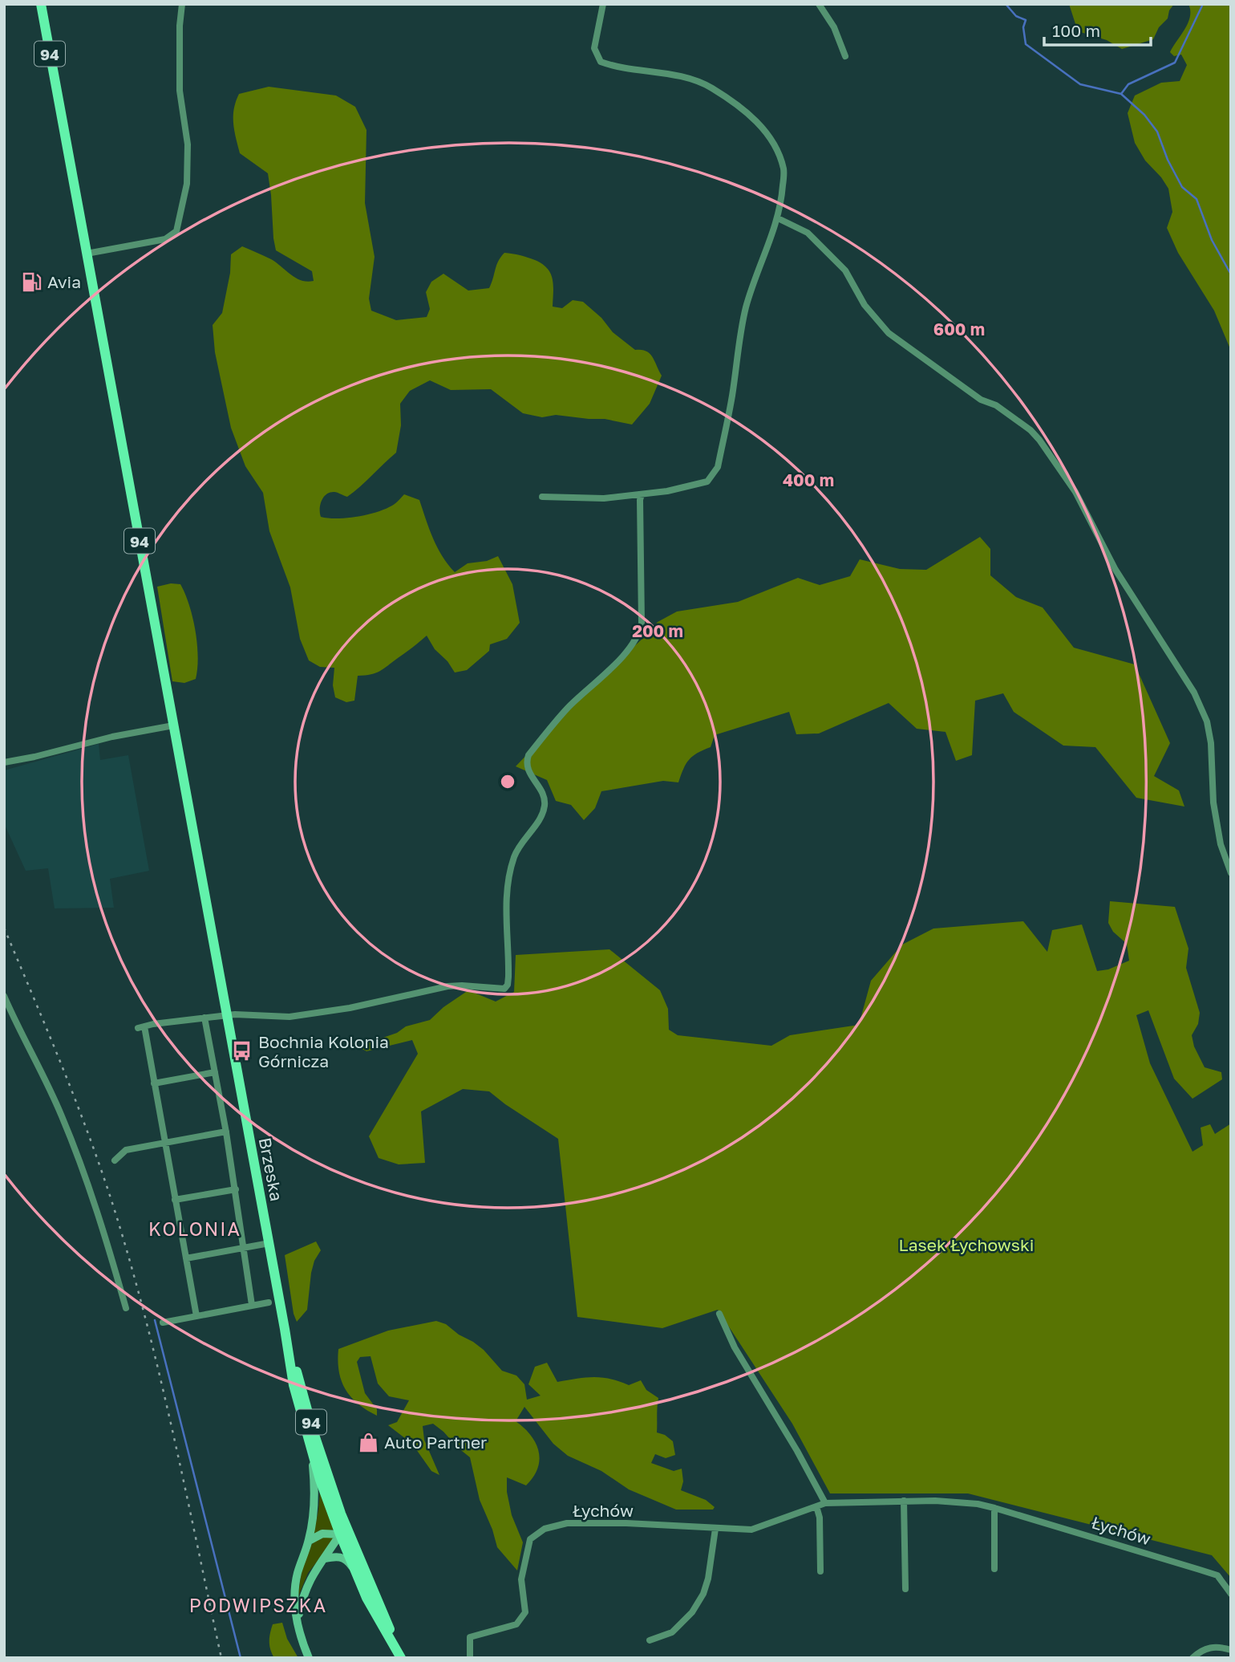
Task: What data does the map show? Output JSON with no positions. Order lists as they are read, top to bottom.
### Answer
{
  "streets": {
    "main road": ["94", "Brzeska"],
    "street": ["Łychów"]
  },
  "crossings": [
    ["94", "Brzeska"]
  ],
  "districts": ["KOLONIA", "PODWIPSZKA"],
  "parks": ["Lasek Łychowski"],
  "places": {
    "fuel station": ["Avia"],
    "bus stop": ["Bochnia Kolonia Górnicza"],
    "shop": ["Auto Partner"]
  },
  "scale_bar": "100 m",
  "rings": ["600 m", "400 m", "200 m"]
}
